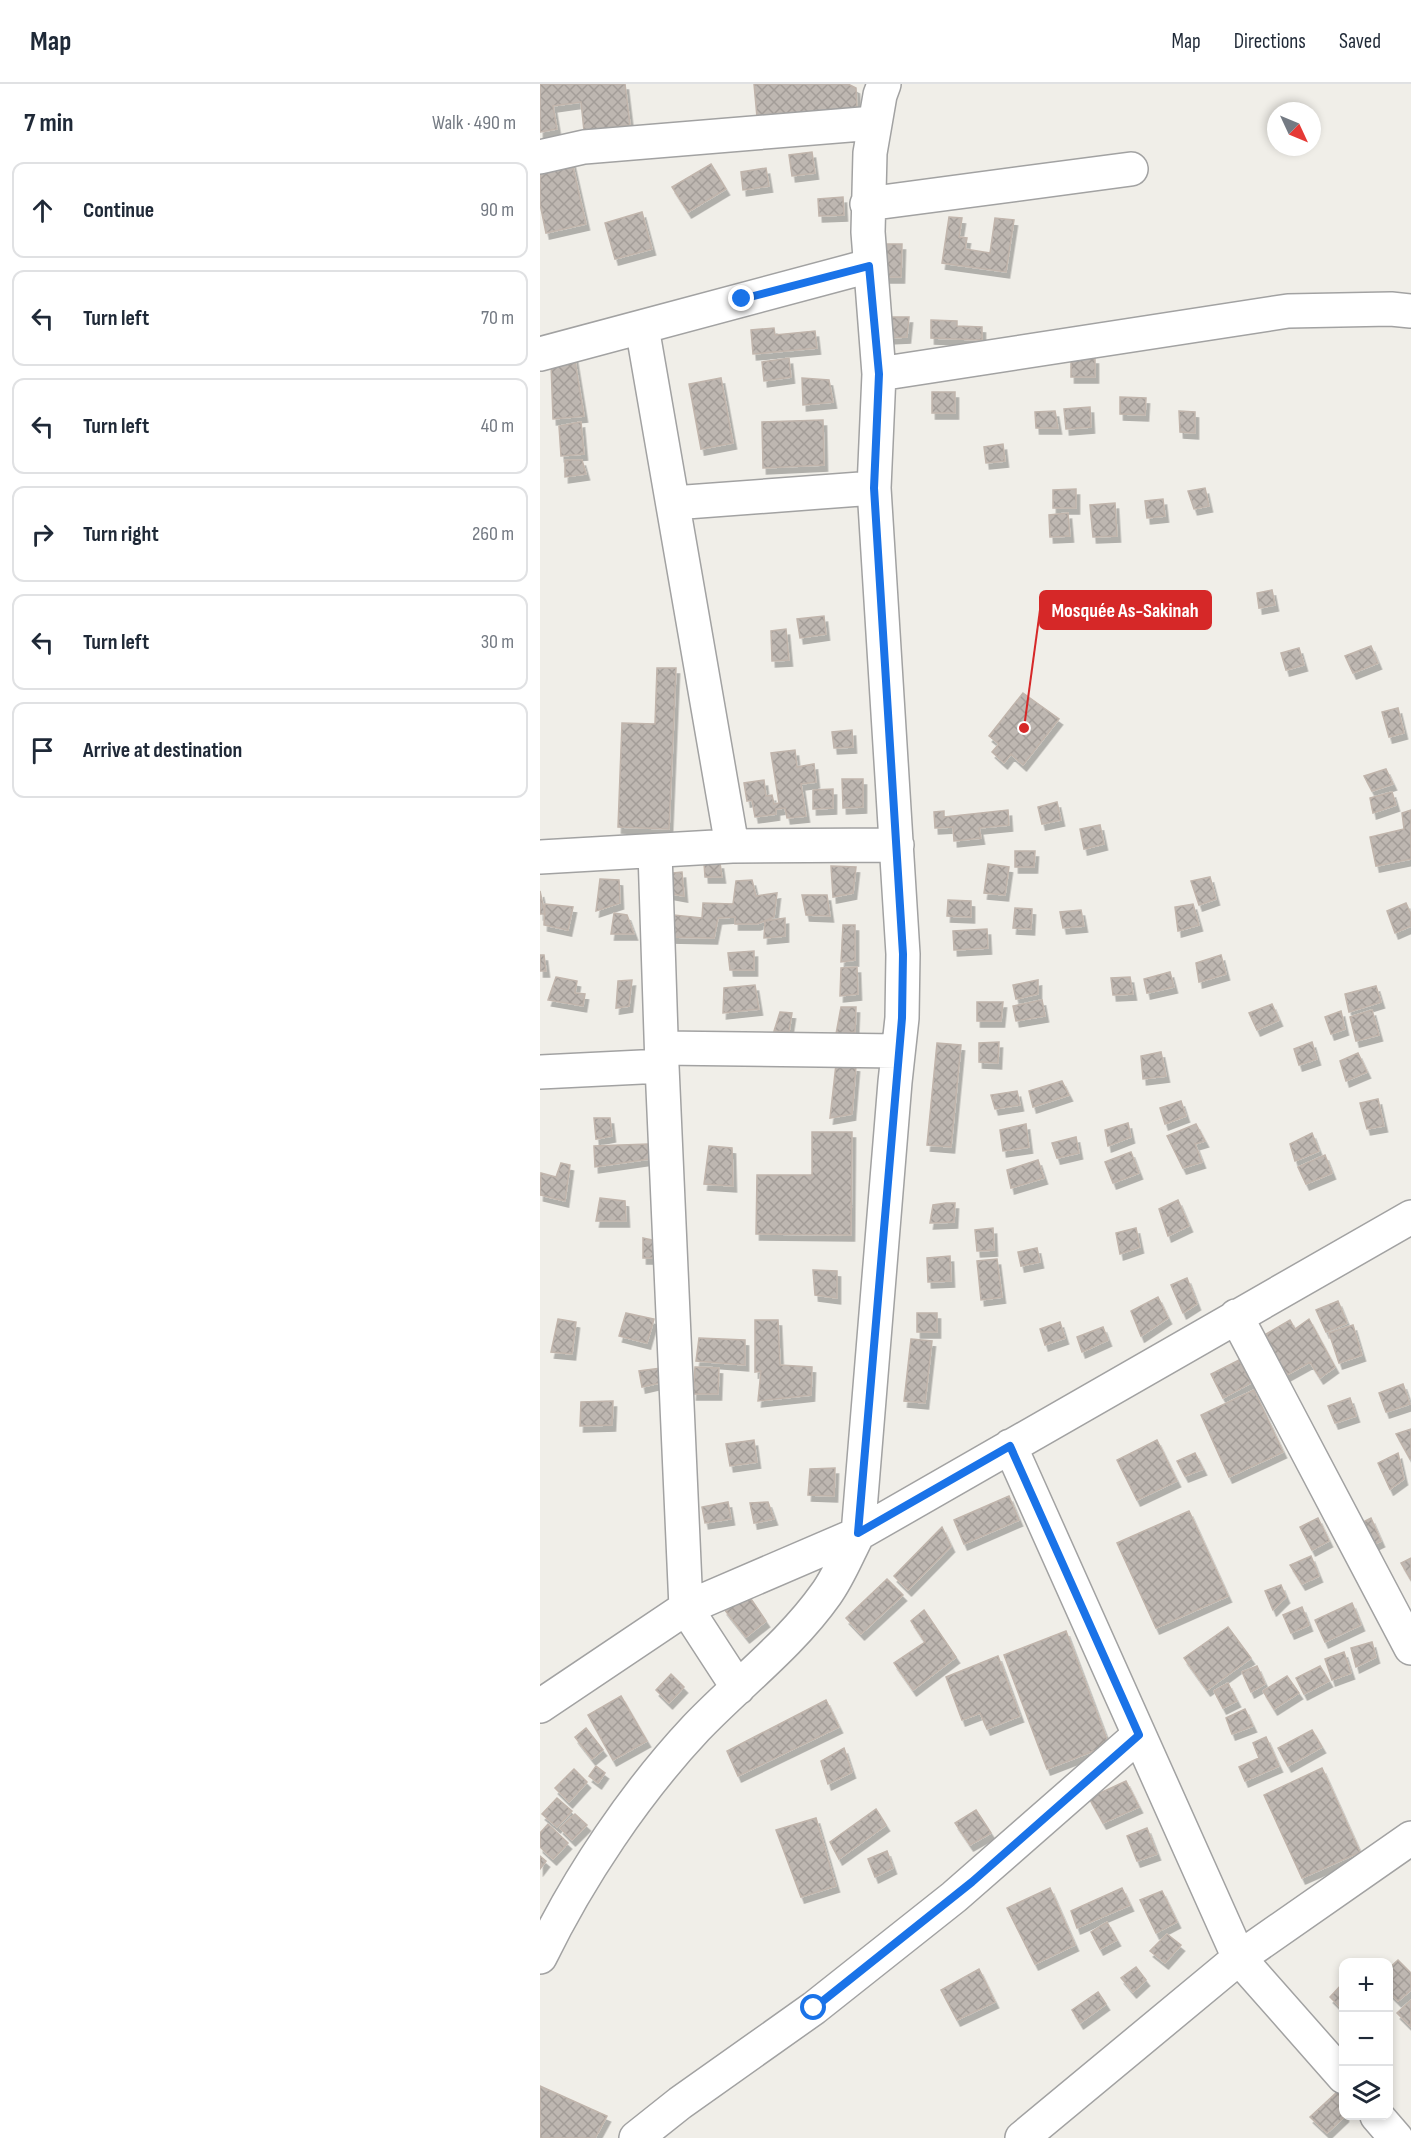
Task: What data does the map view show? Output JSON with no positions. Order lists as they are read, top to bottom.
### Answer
{
  "places": ["Mosquée As-Sakinah"],
  "north": "bottom right",
  "page": {
    "header": "Map",
    "nav": ["Map", "Directions", "Saved"],
    "heading": ["7 min", "Walk · 490 m"],
    "list": [
      ["Continue", "90 m"],
      ["Turn left", "70 m"],
      ["Turn left", "40 m"],
      ["Turn right", "260 m"],
      ["Turn left", "30 m"],
      "Arrive at destination"
    ],
    "map_buttons": ["+", "−"]
  }
}
